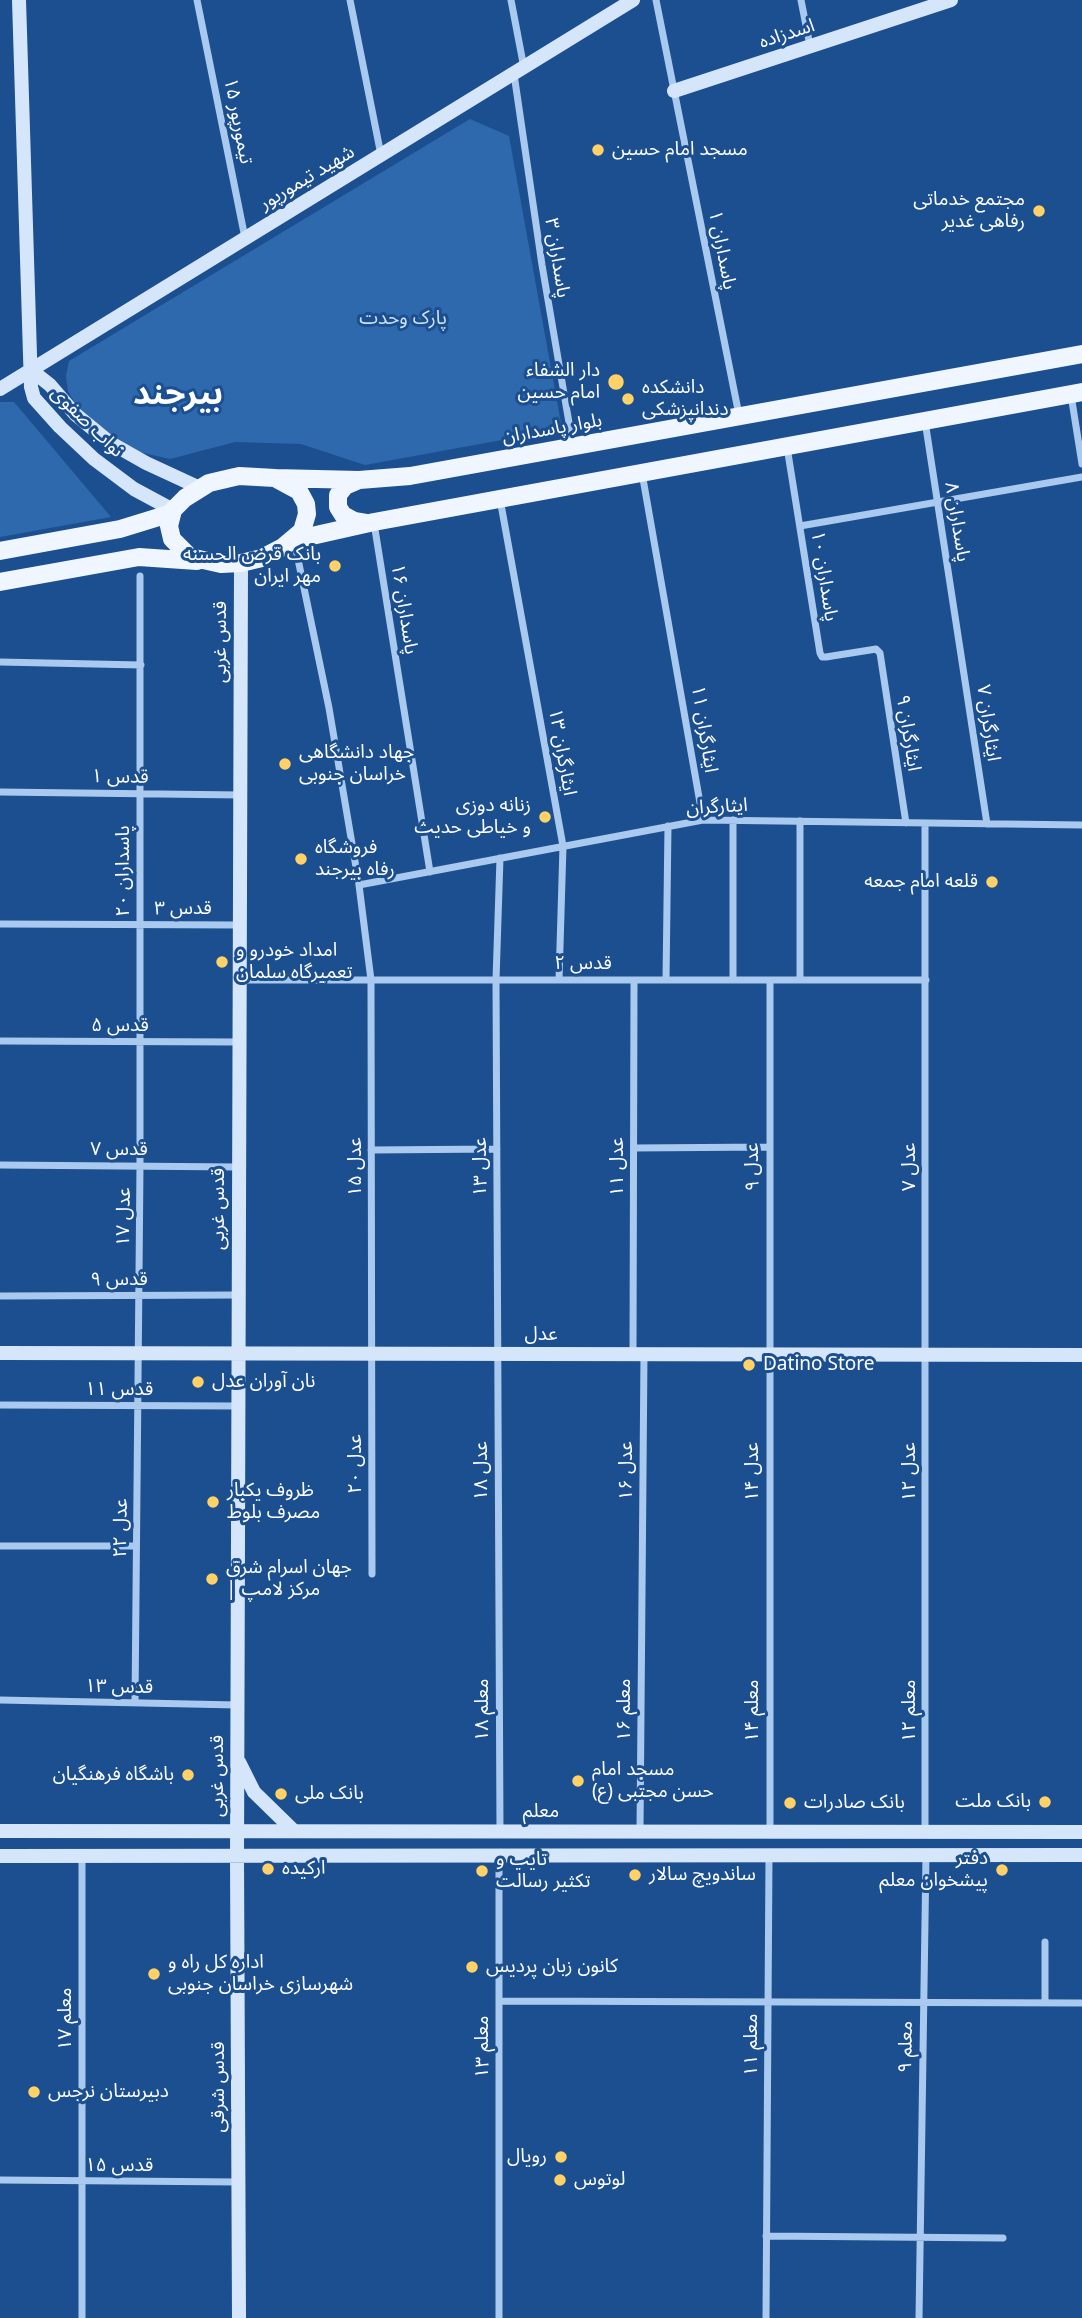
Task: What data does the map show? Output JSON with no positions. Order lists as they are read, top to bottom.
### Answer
{
  "streets": {
    "main road": ["بلوار پاسداران"],
    "street": [
      "اسدزاده",
      "تیمورپور ۱۵",
      "شهید تیمورپور",
      "پاسداران ۱",
      "پاسداران ۳",
      "نواب صفوی",
      "پاسداران ۸",
      "پاسداران ۱۰",
      "پاسداران ۱۶",
      "قدس غربی",
      "ایثارگران ۷",
      "ایثارگران ۱۱",
      "ایثارگران ۹",
      "ایثارگران ۱۳",
      "قدس ۱",
      "ایثارگران",
      "پاسداران ۲۰",
      "قدس ۳",
      "قدس ۲",
      "قدس ۵",
      "قدس ۷",
      "عدل ۱۵",
      "عدل ۱۳",
      "عدل ۱۱",
      "عدل ۹",
      "عدل ۷",
      "عدل ۱۷",
      "قدس ۹",
      "عدل",
      "قدس ۱۱",
      "عدل ۲۰",
      "عدل ۱۸",
      "عدل ۱۶",
      "عدل ۱۴",
      "عدل ۱۲",
      "عدل ۲۲",
      "قدس ۱۳",
      "معلم ۱۸",
      "معلم ۱۶‌",
      "معلم ۱۴",
      "معلم ۱۲",
      "معلم",
      "معلم ۱۷",
      "معلم ۱۱",
      "معلم ۱۳",
      "معلم ۹",
      "قدس شرقی",
      "قدس ۱۵"
    ]
  },
  "crossings": [
    ["اسدزاده", "پاسداران ۱"],
    ["تیمورپور ۱۵", "شهید تیمورپور"],
    ["شهید تیمورپور", "پاسداران ۳"],
    ["شهید تیمورپور", "نواب صفوی"],
    ["پاسداران ۱", "بلوار پاسداران"],
    ["پاسداران ۳", "بلوار پاسداران"],
    ["نواب صفوی", "بلوار پاسداران"],
    ["نواب صفوی", "قدس غربی"],
    ["نواب صفوی", "عدل ۱۵"],
    ["بلوار پاسداران", "قدس غربی"],
    ["بلوار پاسداران", "عدل ۱۵"],
    ["پاسداران ۸", "ایثارگران ۷"],
    ["پاسداران ۱۰", "ایثارگران ۹"],
    ["پاسداران ۱۶", "ایثارگران"],
    ["قدس غربی", "قدس ۱"],
    ["قدس غربی", "قدس ۳"],
    ["قدس غربی", "قدس ۲"],
    ["قدس غربی", "قدس ۵"],
    ["قدس غربی", "قدس ۷"],
    ["قدس غربی", "عدل ۱۵"],
    ["قدس غربی", "قدس ۹"],
    ["قدس غربی", "عدل"],
    ["قدس غربی", "قدس ۱۱"],
    ["قدس غربی", "قدس ۱۳"],
    ["قدس غربی", "معلم"],
    ["قدس غربی", "قدس شرقی"],
    ["ایثارگران ۷", "ایثارگران"],
    ["ایثارگران ۱۱", "ایثارگران"],
    ["ایثارگران ۹", "ایثارگران"],
    ["ایثارگران ۱۳", "ایثارگران"],
    ["ایثارگران ۱۳", "قدس ۲"],
    ["قدس ۱", "پاسداران ۲۰"],
    ["ایثارگران", "عدل ۱۵"],
    ["ایثارگران", "عدل ۱۳"],
    ["ایثارگران", "عدل ۷"],
    ["پاسداران ۲۰", "قدس ۳"],
    ["پاسداران ۲۰", "قدس ۵"],
    ["پاسداران ۲۰", "قدس ۷"],
    ["پاسداران ۲۰", "عدل ۱۷"],
    ["قدس ۲", "عدل ۱۵"],
    ["قدس ۲", "عدل ۱۳"],
    ["قدس ۲", "عدل ۱۱"],
    ["قدس ۲", "عدل ۹"],
    ["قدس ۲", "عدل ۷"],
    ["قدس ۷", "عدل ۱۷"],
    ["عدل ۱۵", "عدل"],
    ["عدل ۱۵", "عدل ۲۰"],
    ["عدل ۱۳", "عدل"],
    ["عدل ۱۳", "عدل ۱۸"],
    ["عدل ۱۱", "عدل"],
    ["عدل ۱۱", "عدل ۱۶"],
    ["عدل ۹", "عدل"],
    ["عدل ۹", "عدل ۱۴"],
    ["عدل ۷", "عدل"],
    ["عدل ۷", "عدل ۱۲"],
    ["عدل ۱۷", "قدس ۹"],
    ["عدل ۱۷", "عدل"],
    ["عدل ۱۷", "عدل ۲۲"],
    ["عدل", "عدل ۲۰"],
    ["عدل", "عدل ۱۸"],
    ["عدل", "عدل ۱۶"],
    ["عدل", "عدل ۱۴"],
    ["عدل", "عدل ۱۲"],
    ["عدل", "عدل ۲۲"],
    ["قدس ۱۱", "عدل ۲۲"],
    ["عدل ۱۸", "معلم ۱۸"],
    ["عدل ۱۶", "معلم ۱۶‌"],
    ["عدل ۱۴", "معلم ۱۴"],
    ["عدل ۱۲", "معلم ۱۲"],
    ["عدل ۲۲", "قدس ۱۳"],
    ["معلم ۱۸", "معلم"],
    ["معلم ۱۶‌", "معلم"],
    ["معلم ۱۴", "معلم"],
    ["معلم ۱۲", "معلم"],
    ["معلم ۱۷", "قدس ۱۵"],
    ["قدس شرقی", "قدس ۱۵"]
  ],
  "districts": ["بیرجند"],
  "parks": ["پارک وحدت"],
  "places": [
    "مسجد امام حسین",
    "مجتمع خدماتی رفاهی غدیر",
    "دار الشفاء امام حسین",
    "دانشکده دندانپزشکی",
    "بانک قرض الحسنه مهر ایران",
    "جهاد دانشگاهی خراسان جنوبی",
    "زنانه دوزی و خیاطی حدیث",
    "فروشگاه رفاه بیرجند",
    "قلعه امام جمعه",
    "امداد خودرو و تعمیرگاه سلمان",
    "Datino Store",
    "نان آوران عدل",
    "ظروف یکبار مصرف بلوط",
    "جهان اسرام شرق | مرکز لامپ",
    "باشگاه فرهنگیان",
    "مسجد امام حسن مجتبی (ع)",
    "بانک ملی",
    "بانک ملت",
    "بانک صادرات",
    "ارکیده",
    "دفتر پیشخوان معلم",
    "تایپ و تکثیر رسالت",
    "ساندویچ سالار",
    "کانون زبان پردیس",
    "اداره کل راه و شهرسازی خراسان جنوبی",
    "دبیرستان نرجس",
    "رویال",
    "لوتوس"
  ]
}
